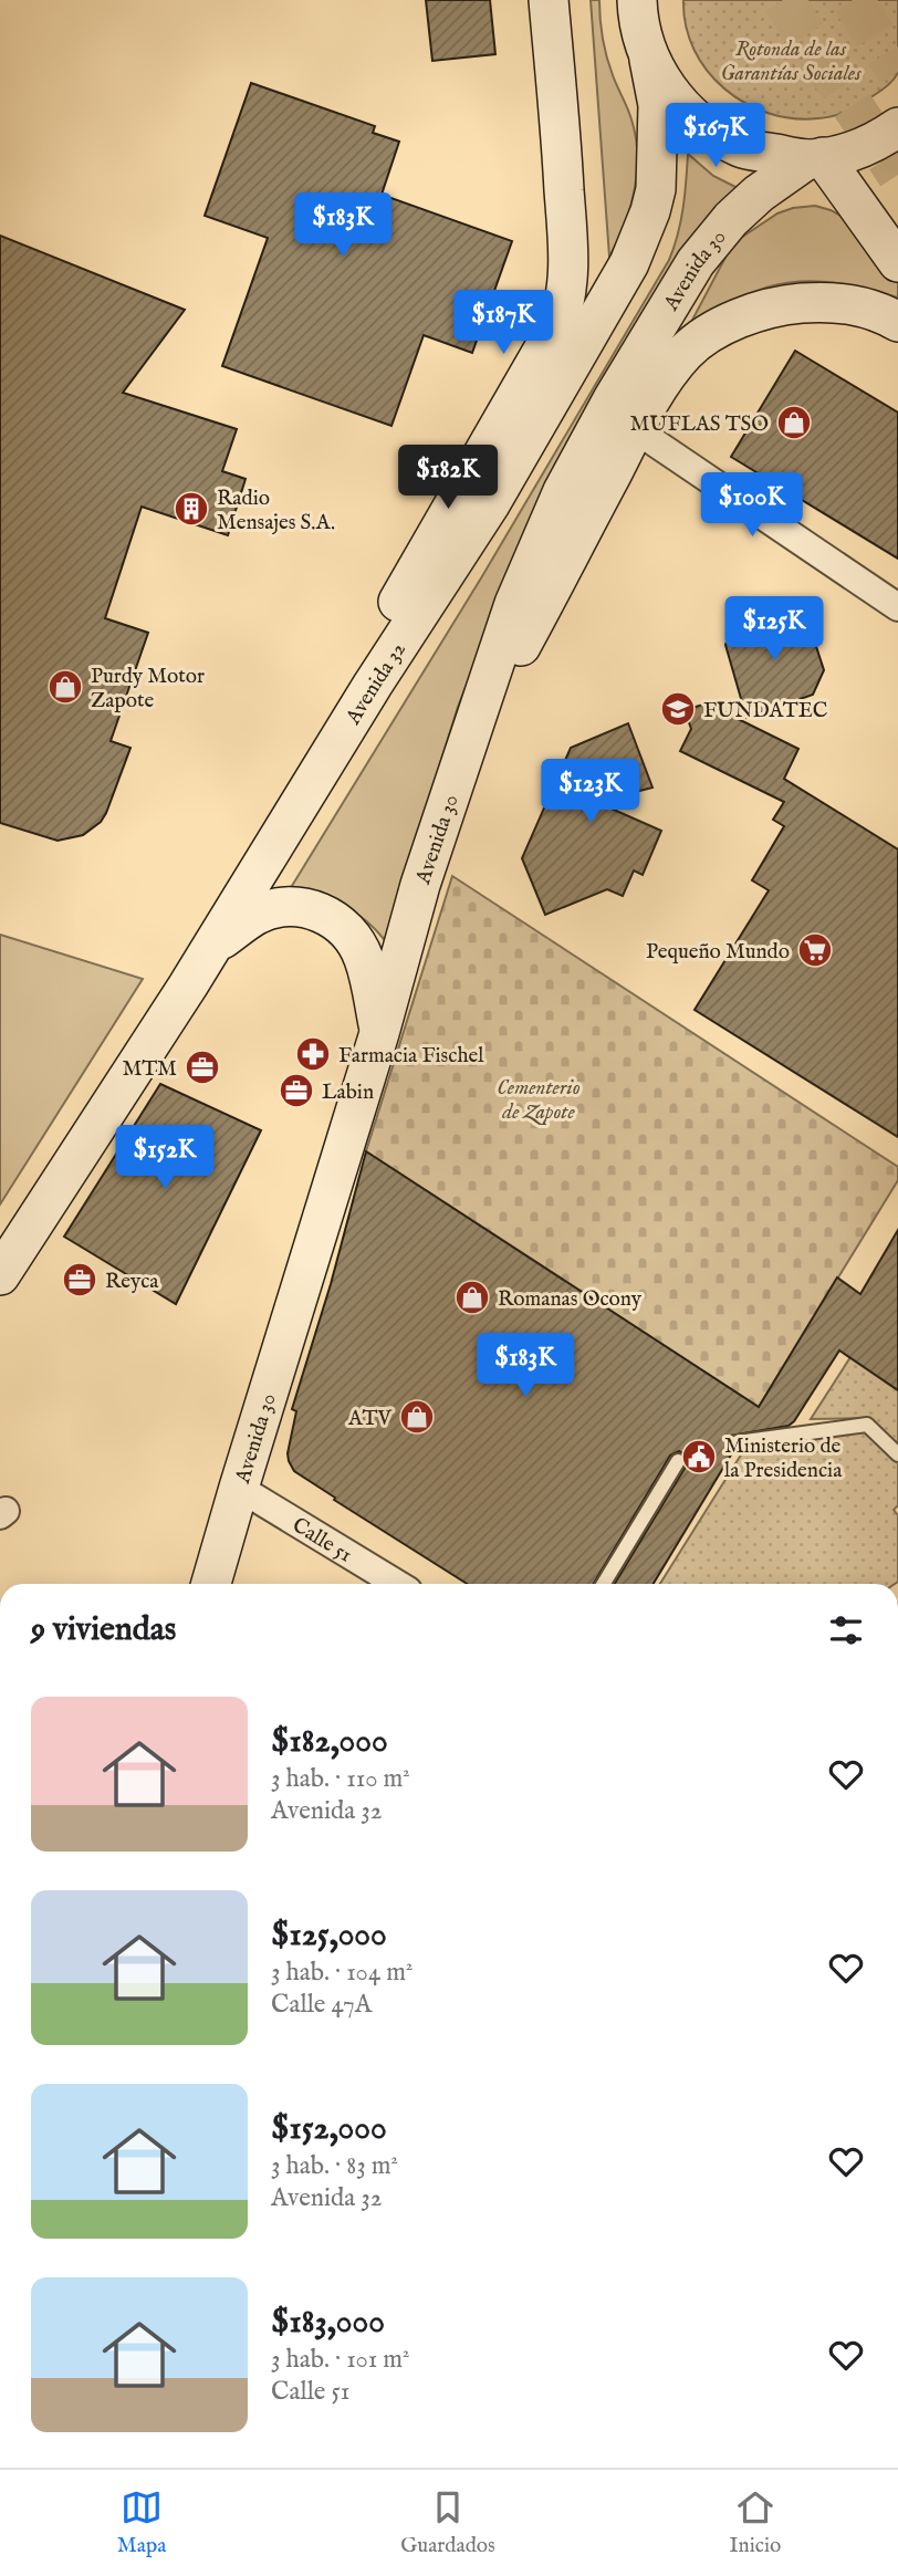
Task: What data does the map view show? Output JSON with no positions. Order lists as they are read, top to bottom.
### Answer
{
  "streets": {
    "main road": ["Avenida 30", "Avenida 32"],
    "street": ["Calle 51"]
  },
  "crossings": [
    ["Avenida 30", "Calle 51"]
  ],
  "parks": ["Rotonda de las Garantías Sociales", "Cementerio de Zapote"],
  "places": {
    "shop": [
      "MUFLAS TSO",
      "Purdy Motor Zapote",
      "Romanas Ocony",
      "ATV"
    ],
    "building": ["Radio Mensajes S.A."],
    "school or university": ["FUNDATEC"],
    "supermarket": ["Pequeño Mundo"],
    "pharmacy": ["Farmacia Fischel"],
    "office": ["MTM", "Labin", "Reyca"],
    "public building": ["Ministerio de la Presidencia"]
  },
  "page": {
    "price": [
      "$167K",
      "$183K",
      "$187K",
      "$182K",
      "$100K",
      "$125K",
      "$123K",
      "$152K",
      "$183K"
    ],
    "heading": "9 viviendas",
    "list": [
      {
        "name": "$182,000",
        "note": "3 hab. · 110 m² · Avenida 32"
      },
      {
        "name": "$125,000",
        "note": "3 hab. · 104 m² · Calle 47A"
      },
      {
        "name": "$152,000",
        "note": "3 hab. · 83 m² · Avenida 32"
      },
      {
        "name": "$183,000",
        "note": "3 hab. · 101 m² · Calle 51"
      }
    ],
    "tabs": ["Mapa", "Guardados", "Inicio"]
  }
}
